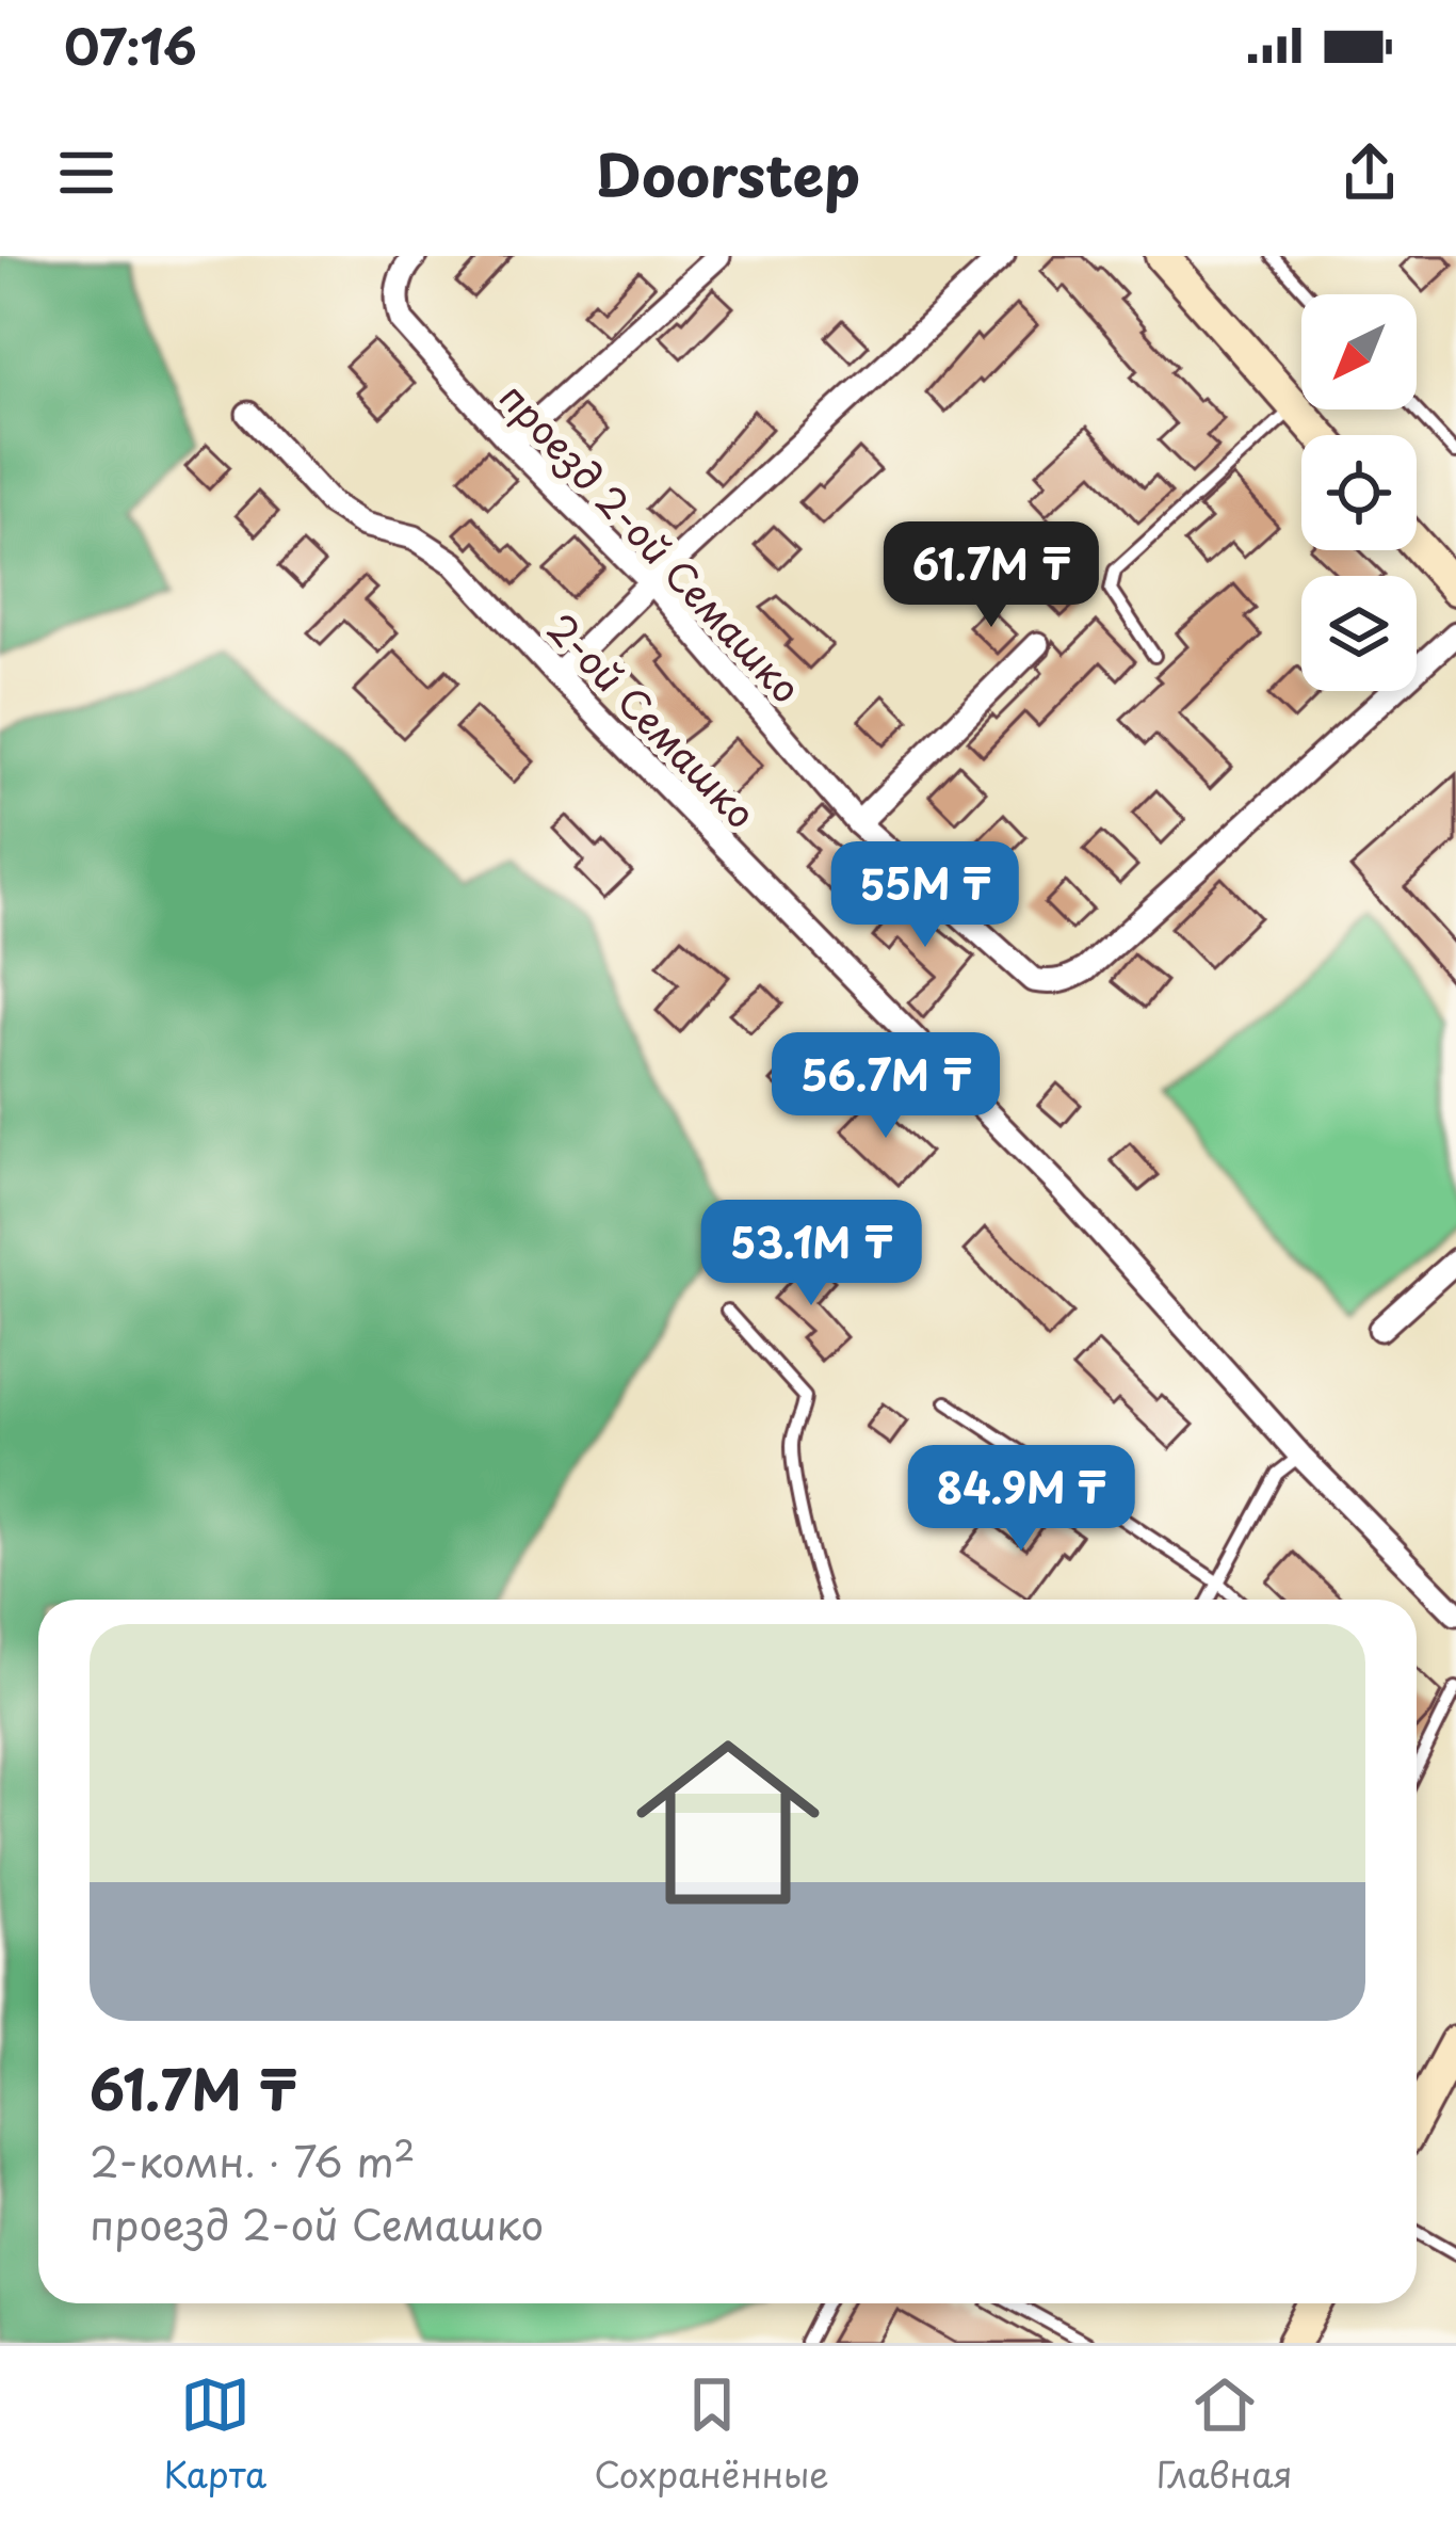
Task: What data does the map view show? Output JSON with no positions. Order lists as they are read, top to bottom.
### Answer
{
  "streets": {
    "street": ["проезд 2-ой Семашко", "2-ой Семашко"]
  },
  "north": "bottom left",
  "page": {
    "status": "07:16",
    "header": "Doorstep",
    "price": [
      "61.7M ₸",
      "55M ₸",
      "56.7M ₸",
      "53.1M ₸",
      "84.9M ₸"
    ],
    "list": [
      {
        "name": "61.7M ₸",
        "note": "2-комн. · 76 m² · проезд 2-ой Семашко"
      }
    ],
    "tabs": ["Карта", "Сохранённые", "Главная"]
  }
}
